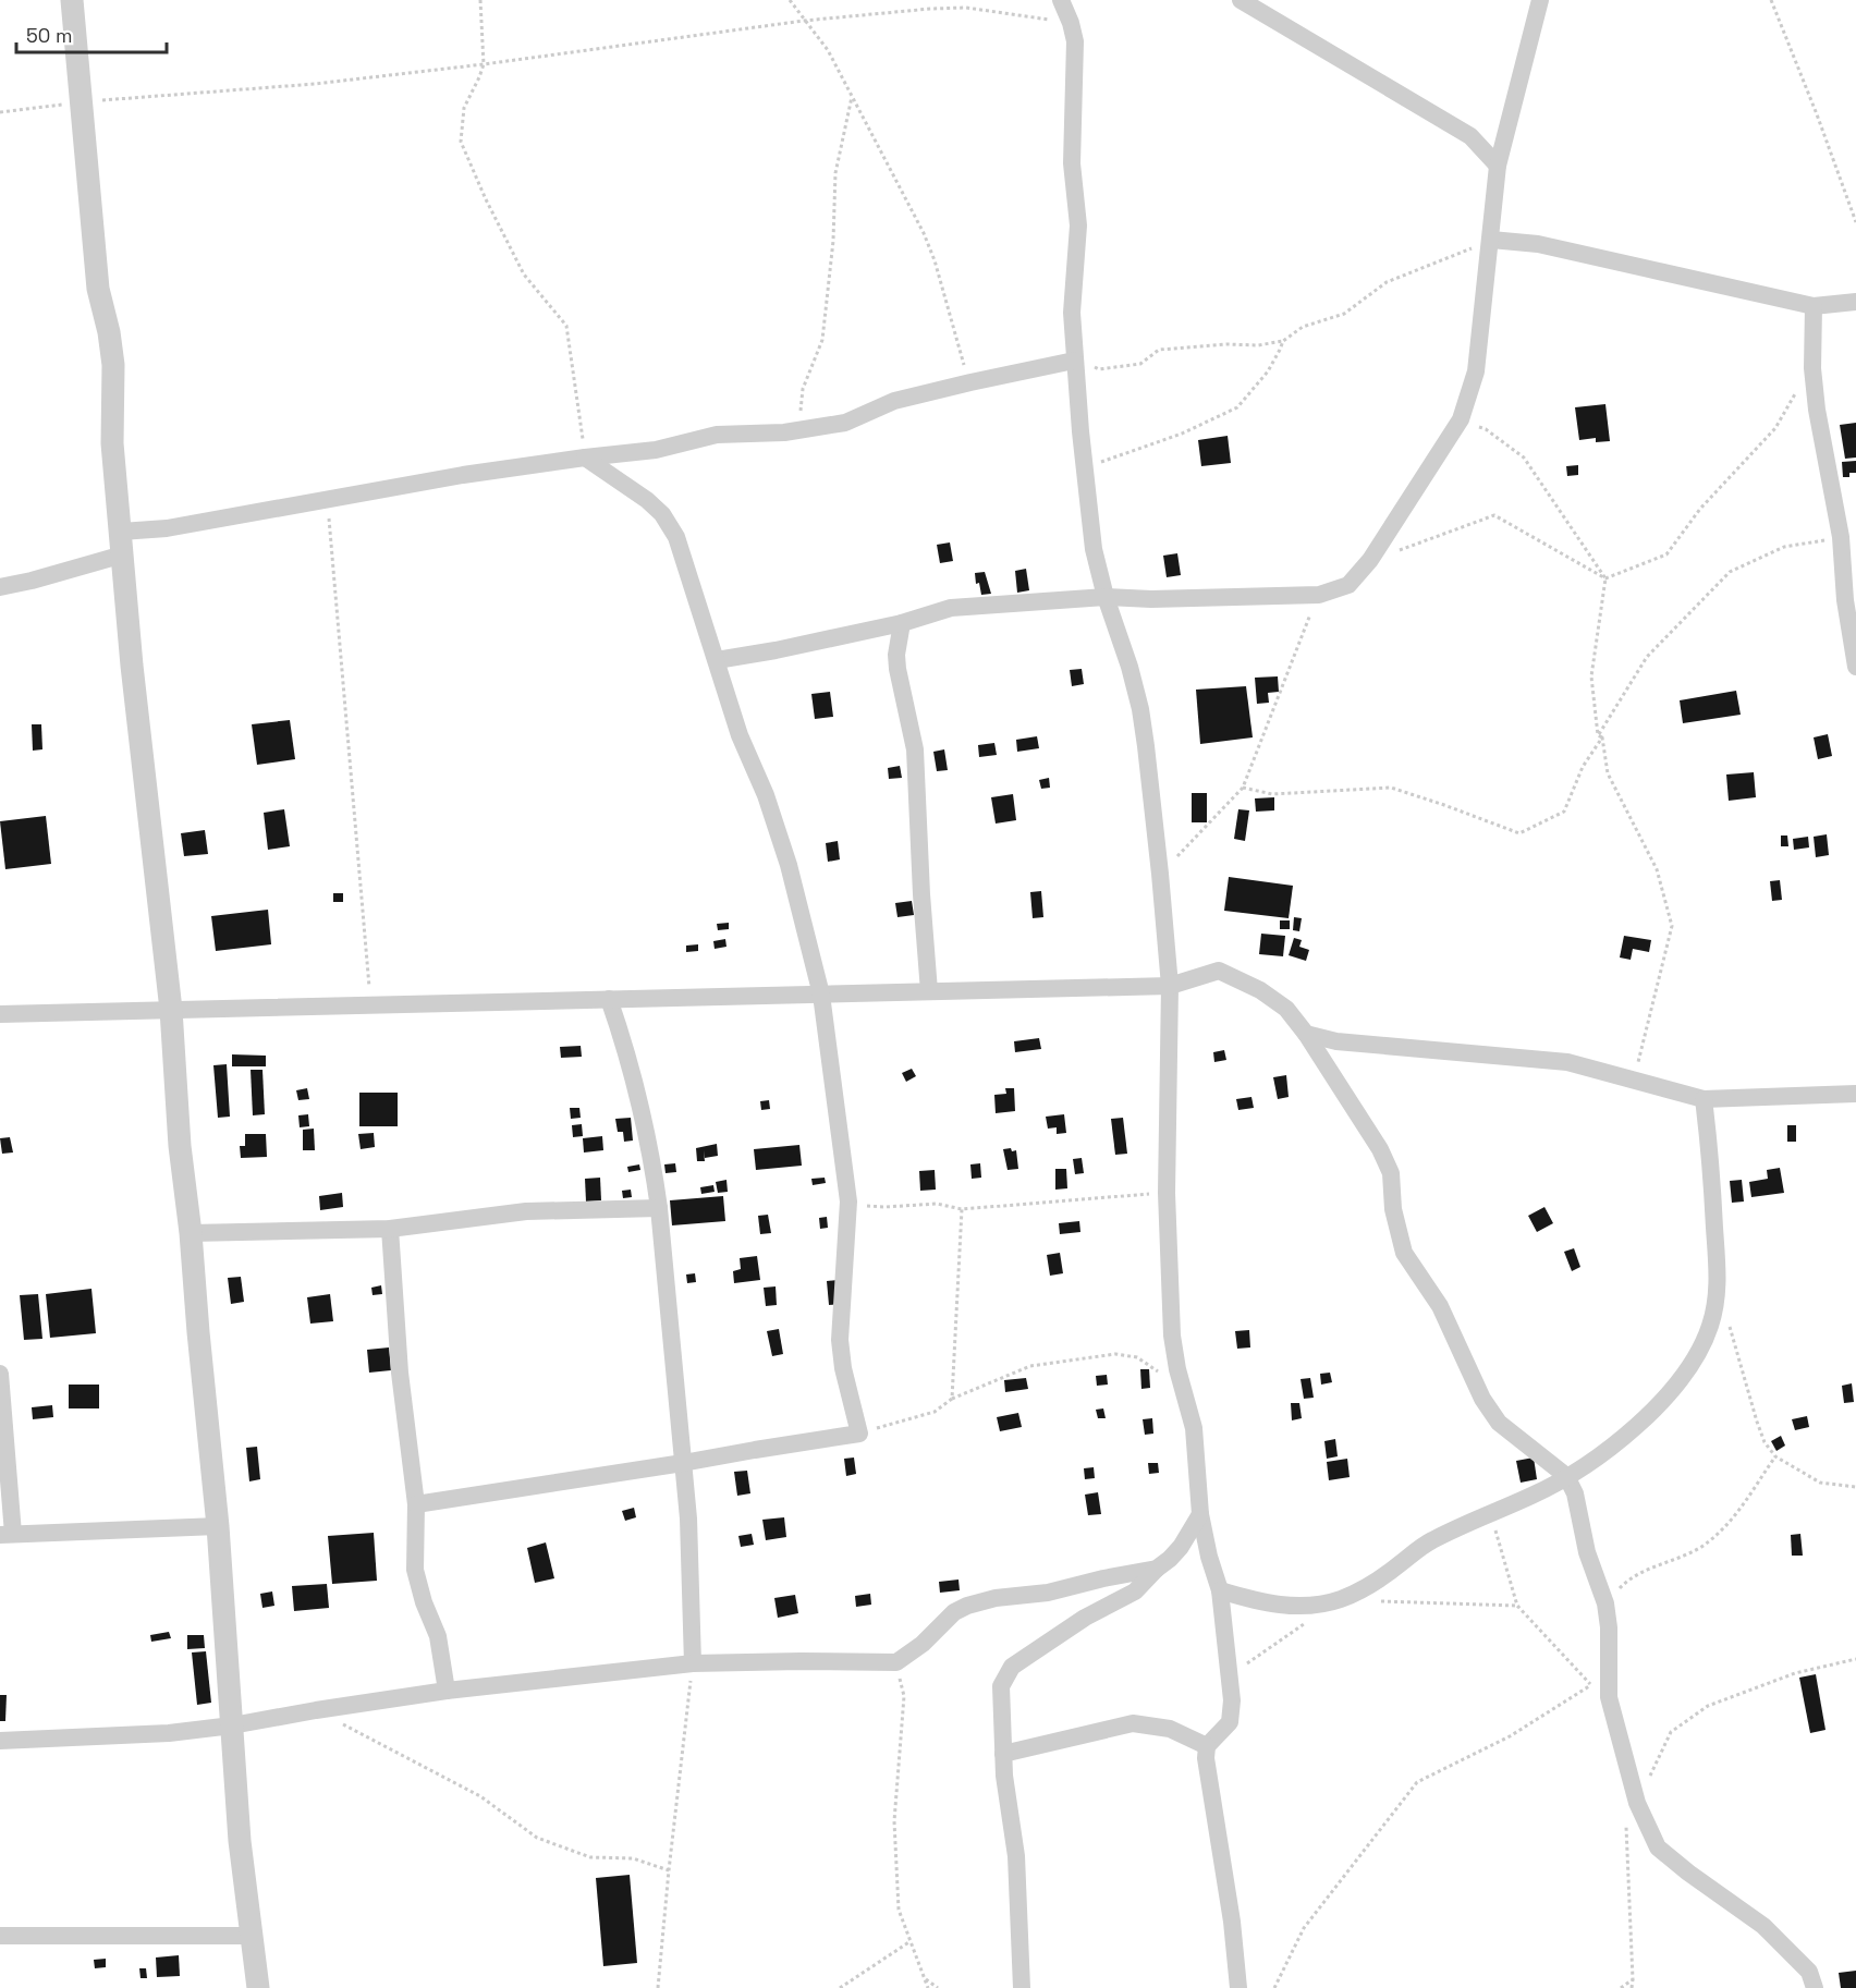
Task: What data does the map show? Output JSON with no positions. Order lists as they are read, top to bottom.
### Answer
{
  "scale_bar": "50 m"
}
